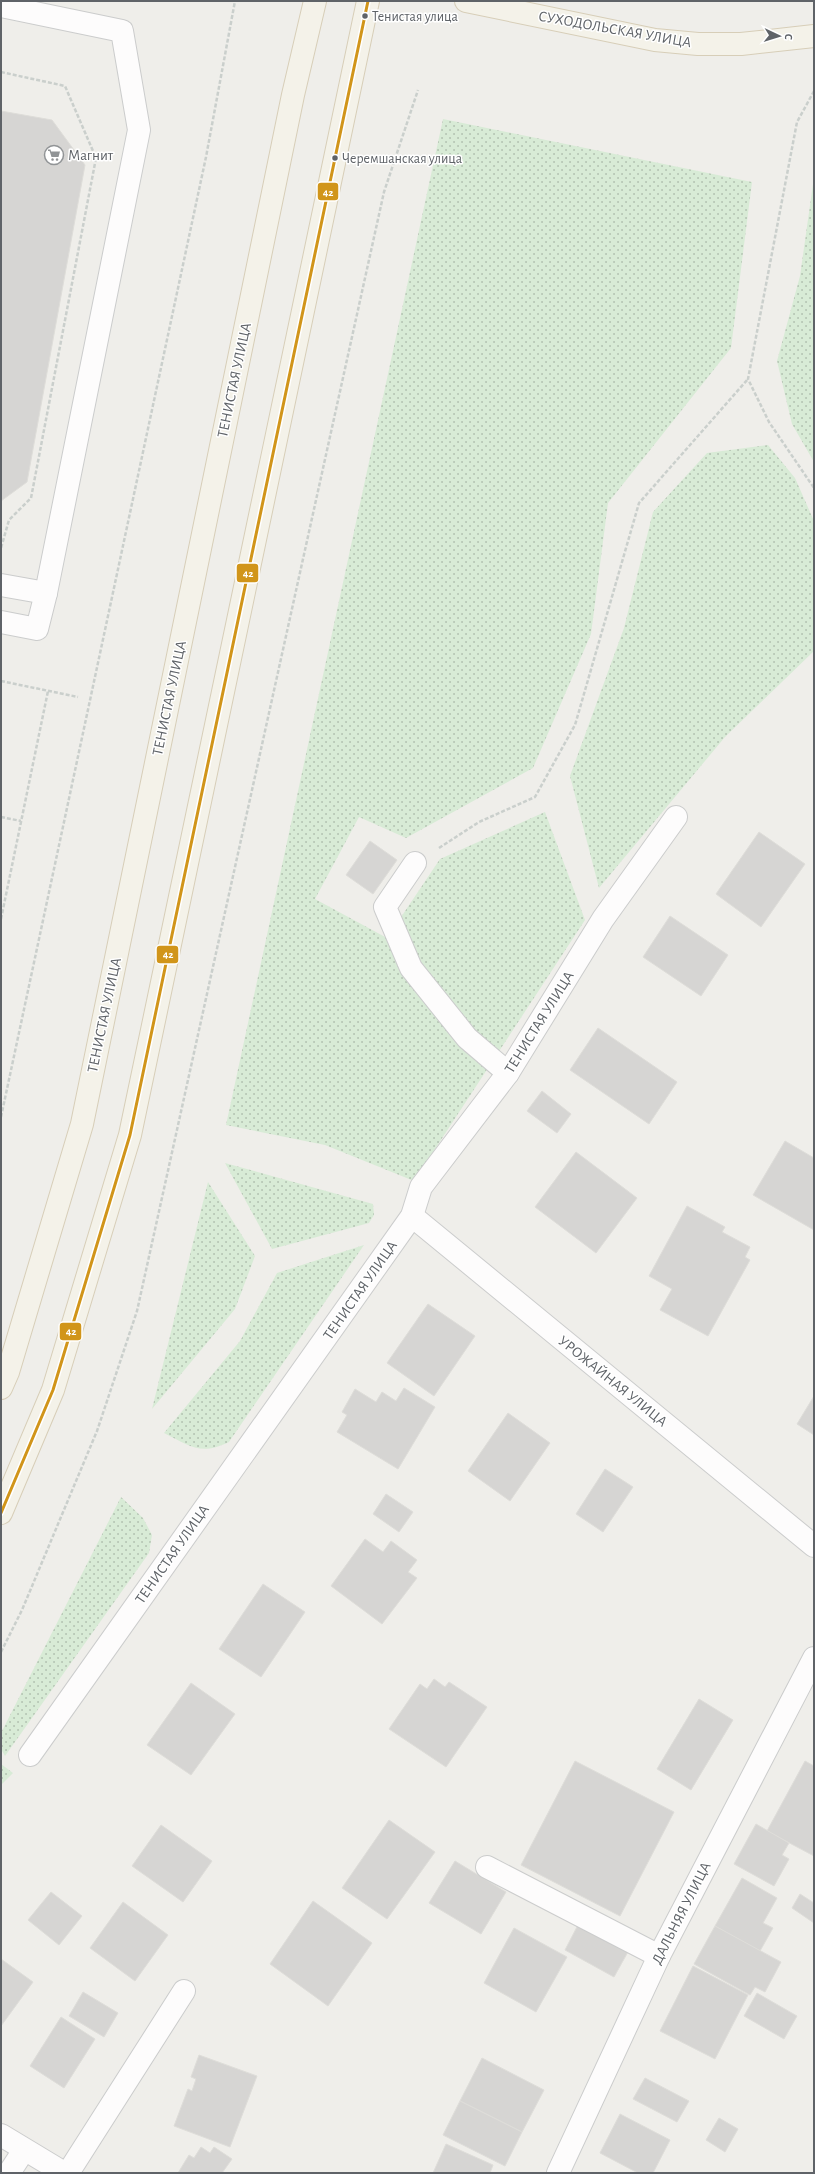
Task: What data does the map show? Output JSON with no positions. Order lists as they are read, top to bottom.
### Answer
{
  "streets": {
    "main road": ["СУХОДОЛЬСКАЯ УЛИЦА", "ТЕНИСТАЯ УЛИЦА"],
    "street": ["УРОЖАЙНАЯ УЛИЦА", "ДАЛЬНЯЯ УЛИЦА"]
  },
  "crossings": [
    ["ТЕНИСТАЯ УЛИЦА", "УРОЖАЙНАЯ УЛИЦА"]
  ],
  "places": {
    "other": ["Тенистая улица", "Черемшанская улица"],
    "supermarket": ["Магнит"]
  },
  "lines": ["transit line 42"],
  "north": "right"
}
